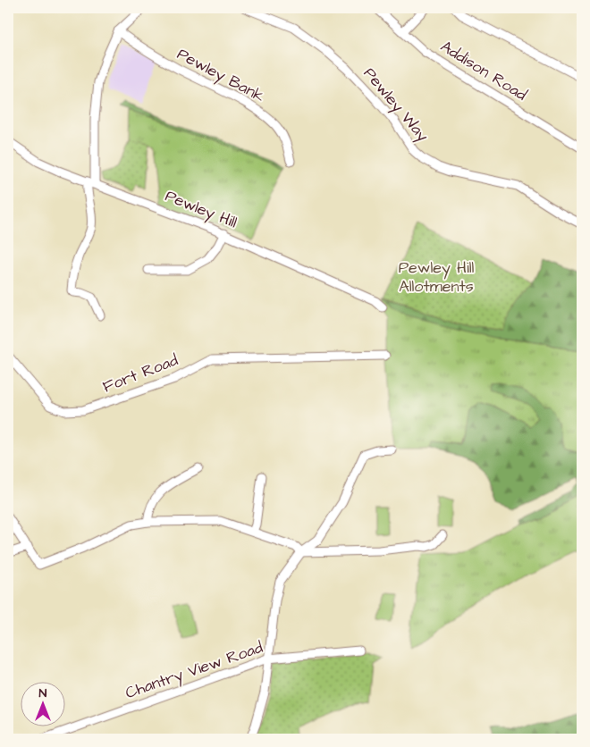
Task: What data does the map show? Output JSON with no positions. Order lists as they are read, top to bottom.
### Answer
{
  "streets": {
    "street": [
      "Addison Road",
      "Pewley Bank",
      "Pewley Way",
      "Pewley Hill",
      "Fort Road",
      "Chantry View Road"
    ]
  },
  "parks": ["Pewley Hill Allotments"],
  "north": "top"
}
